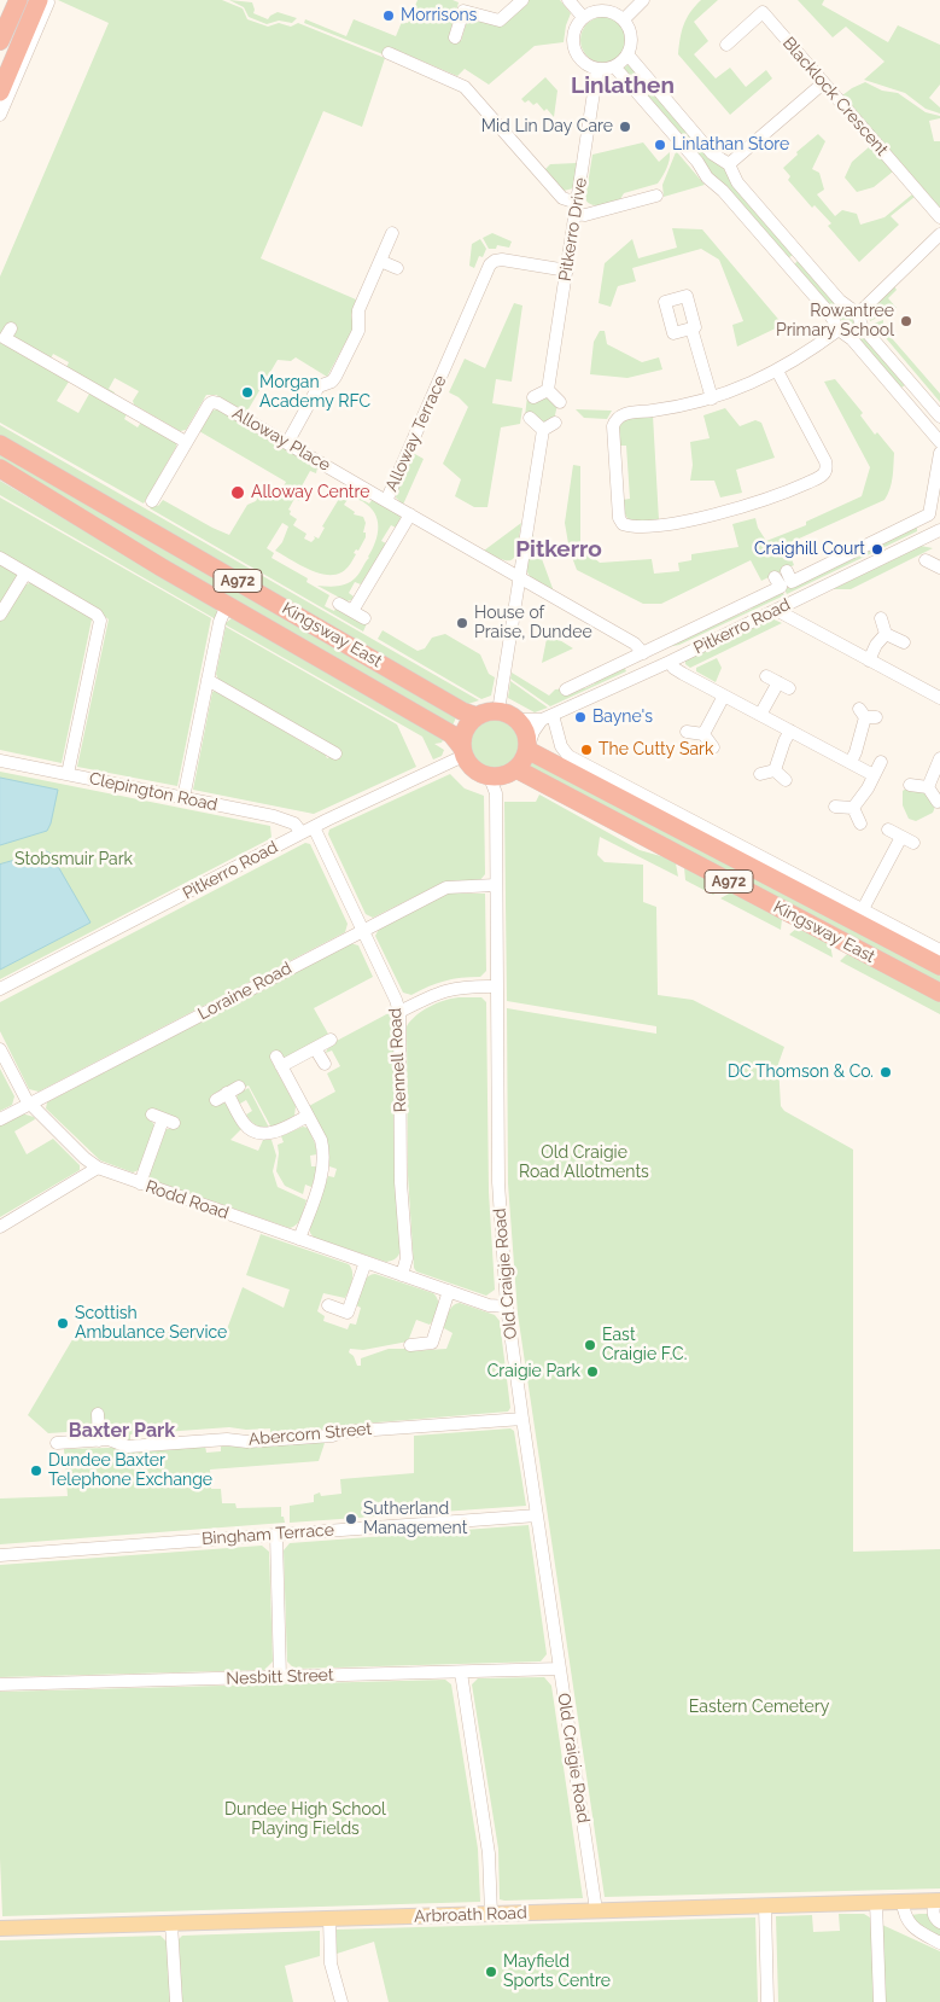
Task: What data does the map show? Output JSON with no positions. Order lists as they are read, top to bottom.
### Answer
{
  "streets": {
    "highway": ["A972", "Kingsway East"],
    "main road": ["Arbroath Road"],
    "street": [
      "Blacklock Crescent",
      "Pitkerro Drive",
      "Alloway Terrace",
      "Alloway Place",
      "Pitkerro Road",
      "Clepington Road",
      "Loraine Road",
      "Rennell Road",
      "Rodd Road",
      "Old Craigie Road",
      "Abercorn Street",
      "Bingham Terrace",
      "Nesbitt Street"
    ]
  },
  "crossings": [
    ["Pitkerro Drive", "Alloway Terrace"],
    ["Alloway Terrace", "Alloway Place"],
    ["Alloway Terrace", "Pitkerro Road"],
    ["Pitkerro Road", "Kingsway East"],
    ["Pitkerro Road", "Clepington Road"],
    ["Pitkerro Road", "Rennell Road"],
    ["Pitkerro Road", "Old Craigie Road"],
    ["Kingsway East", "Old Craigie Road"],
    ["Clepington Road", "Rennell Road"],
    ["Loraine Road", "Rennell Road"],
    ["Loraine Road", "Rodd Road"],
    ["Loraine Road", "Old Craigie Road"],
    ["Rennell Road", "Rodd Road"],
    ["Rodd Road", "Old Craigie Road"],
    ["Old Craigie Road", "Abercorn Street"],
    ["Old Craigie Road", "Bingham Terrace"],
    ["Old Craigie Road", "Nesbitt Street"],
    ["Old Craigie Road", "Arbroath Road"]
  ],
  "districts": ["Linlathen", "Pitkerro", "Baxter Park"],
  "parks": [
    "Stobsmuir Park",
    "Old Craigie Road Allotments",
    "Eastern Cemetery",
    "Dundee High School Playing Fields"
  ],
  "places": [
    "Morrisons",
    "Mid Lin Day Care",
    "Linlathan Store",
    "Rowantree Primary School",
    "Morgan Academy RFC",
    "Alloway Centre",
    "Craighill Court",
    "House of Praise, Dundee",
    "Bayne's",
    "The Cutty Sark",
    "DC Thomson & Co.",
    "Scottish Ambulance Service",
    "East Craigie F.C.",
    "Craigie Park",
    "Dundee Baxter Telephone Exchange",
    "Sutherland Management",
    "Mayfield Sports Centre"
  ]
}
